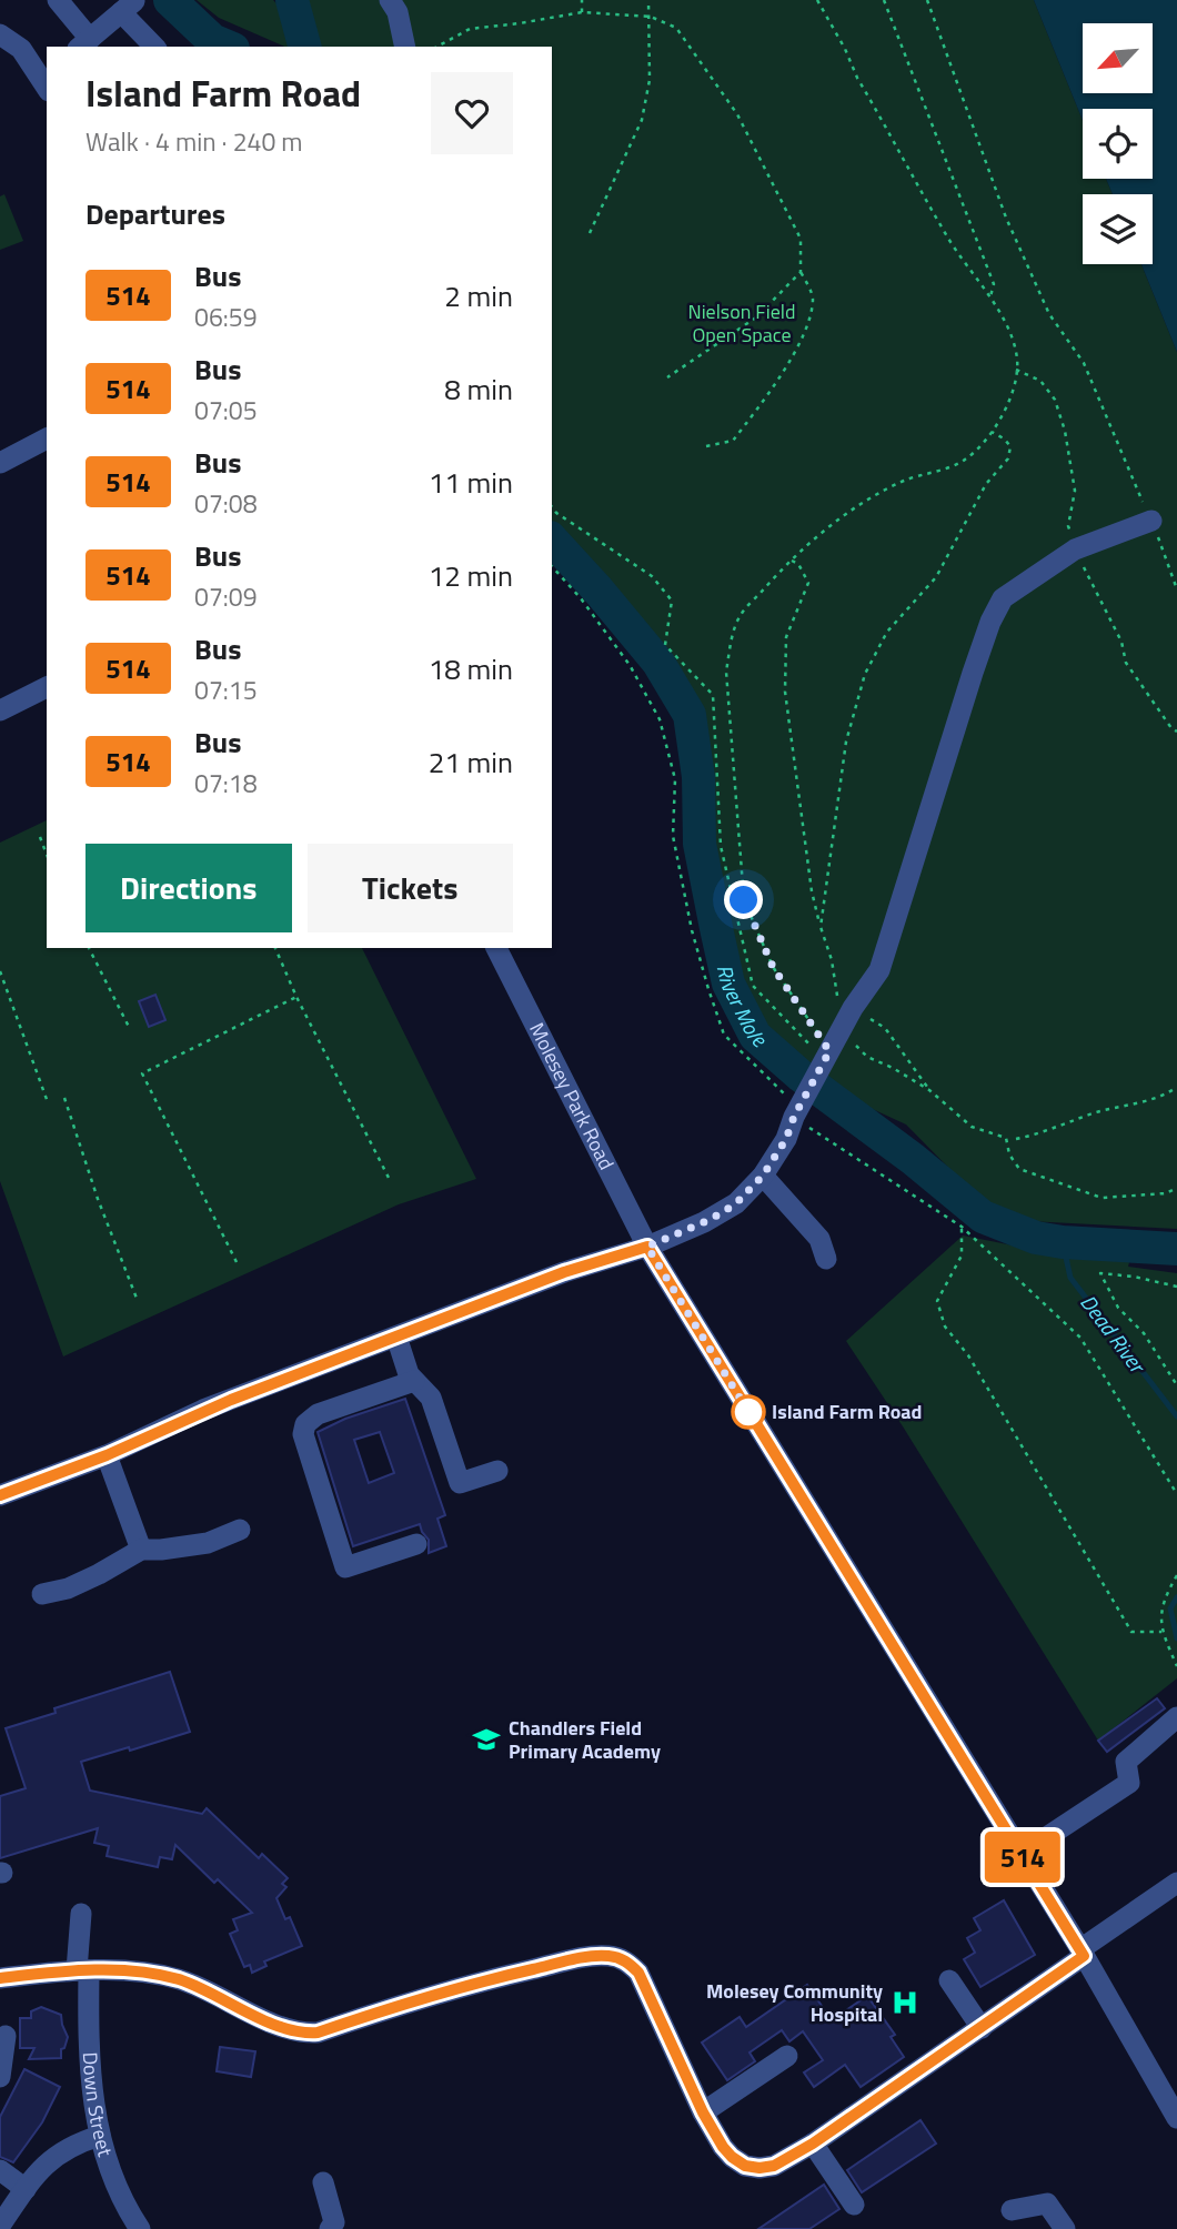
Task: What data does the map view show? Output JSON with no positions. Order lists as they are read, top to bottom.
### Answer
{
  "streets": {
    "street": ["Molesey Park Road", "Down Street"]
  },
  "water": ["River Mole", "Dead River"],
  "parks": ["Nielson Field Open Space"],
  "places": {
    "other": ["Island Farm Road"],
    "school or university": ["Chandlers Field Primary Academy"],
    "hospital": ["Molesey Community Hospital"]
  },
  "lines": ["bus line 514"],
  "north": "bottom left",
  "page": {
    "on_map": "514",
    "heading": [
      ["Island Farm Road", "Walk · 4 min · 240 m"],
      "Departures"
    ],
    "list": [
      {
        "mark": "514",
        "name": "Bus",
        "note": "06:59",
        "value": "2 min"
      },
      {
        "mark": "514",
        "name": "Bus",
        "note": "07:05",
        "value": "8 min"
      },
      {
        "mark": "514",
        "name": "Bus",
        "note": "07:08",
        "value": "11 min"
      },
      {
        "mark": "514",
        "name": "Bus",
        "note": "07:09",
        "value": "12 min"
      },
      {
        "mark": "514",
        "name": "Bus",
        "note": "07:15",
        "value": "18 min"
      },
      {
        "mark": "514",
        "name": "Bus",
        "note": "07:18",
        "value": "21 min"
      }
    ],
    "buttons": ["Directions", "Tickets"]
  }
}
